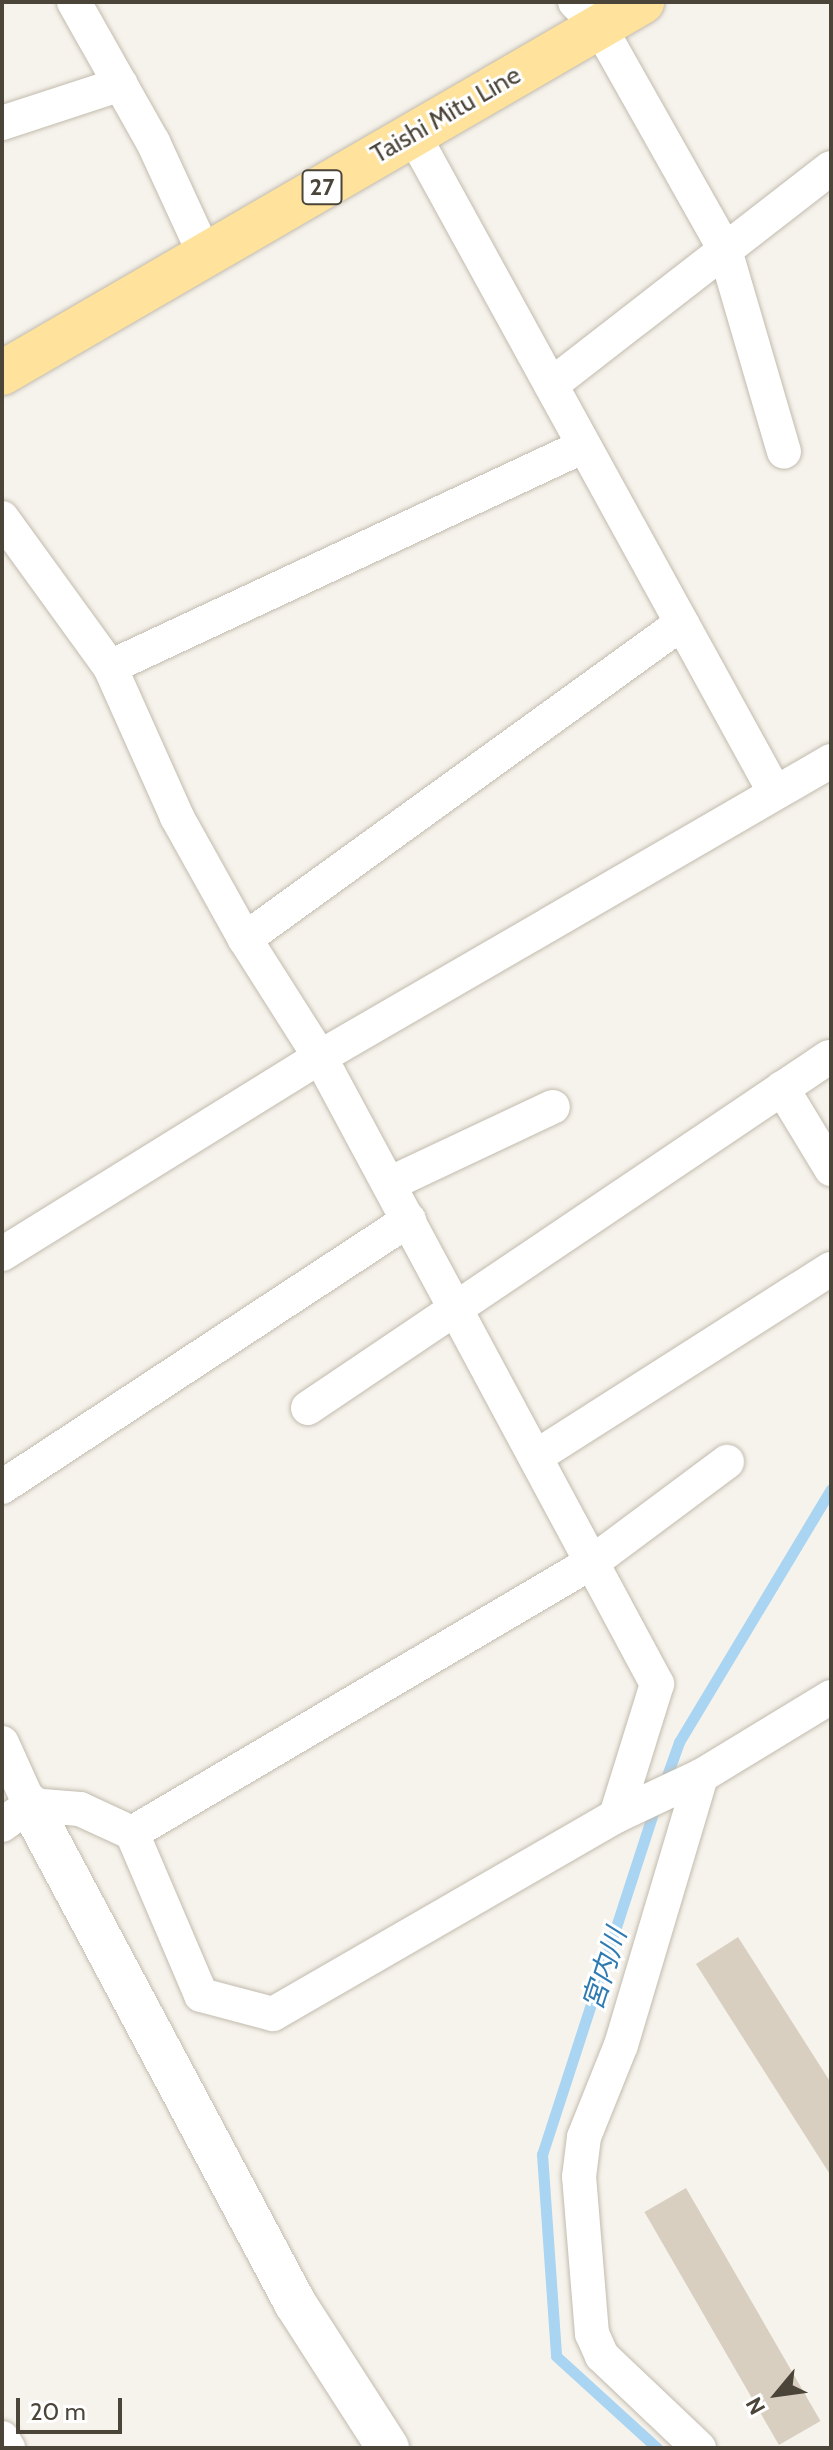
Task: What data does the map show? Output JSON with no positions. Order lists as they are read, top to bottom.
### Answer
{
  "streets": {
    "main road": ["Taishi Mitu Line", "27"]
  },
  "water": ["宮内川"],
  "scale_bar": "20 m",
  "north": "bottom left"
}
